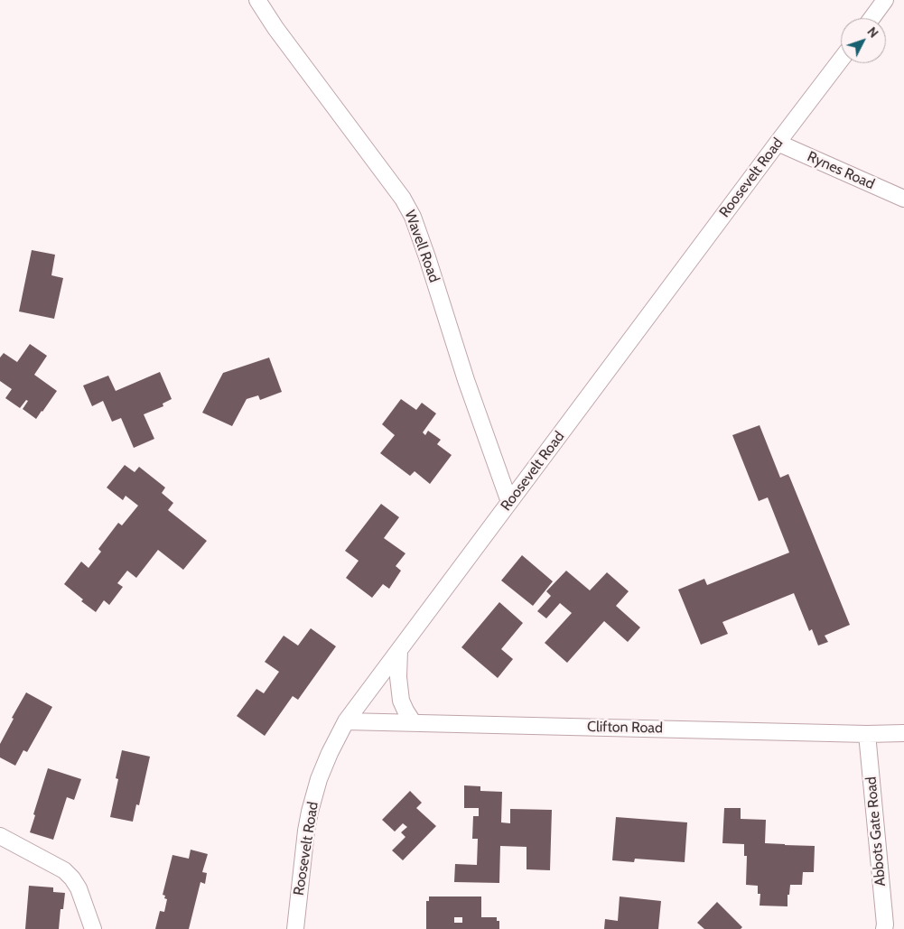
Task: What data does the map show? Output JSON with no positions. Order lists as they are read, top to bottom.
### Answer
{
  "streets": {
    "street": [
      "Rynes Road",
      "Roosevelt Road",
      "Wavell Road",
      "Clifton Road",
      "Abbots Gate Road"
    ]
  },
  "crossings": [
    ["Rynes Road", "Roosevelt Road"],
    ["Roosevelt Road", "Wavell Road"],
    ["Roosevelt Road", "Clifton Road"],
    ["Clifton Road", "Abbots Gate Road"]
  ],
  "north": "top right"
}
